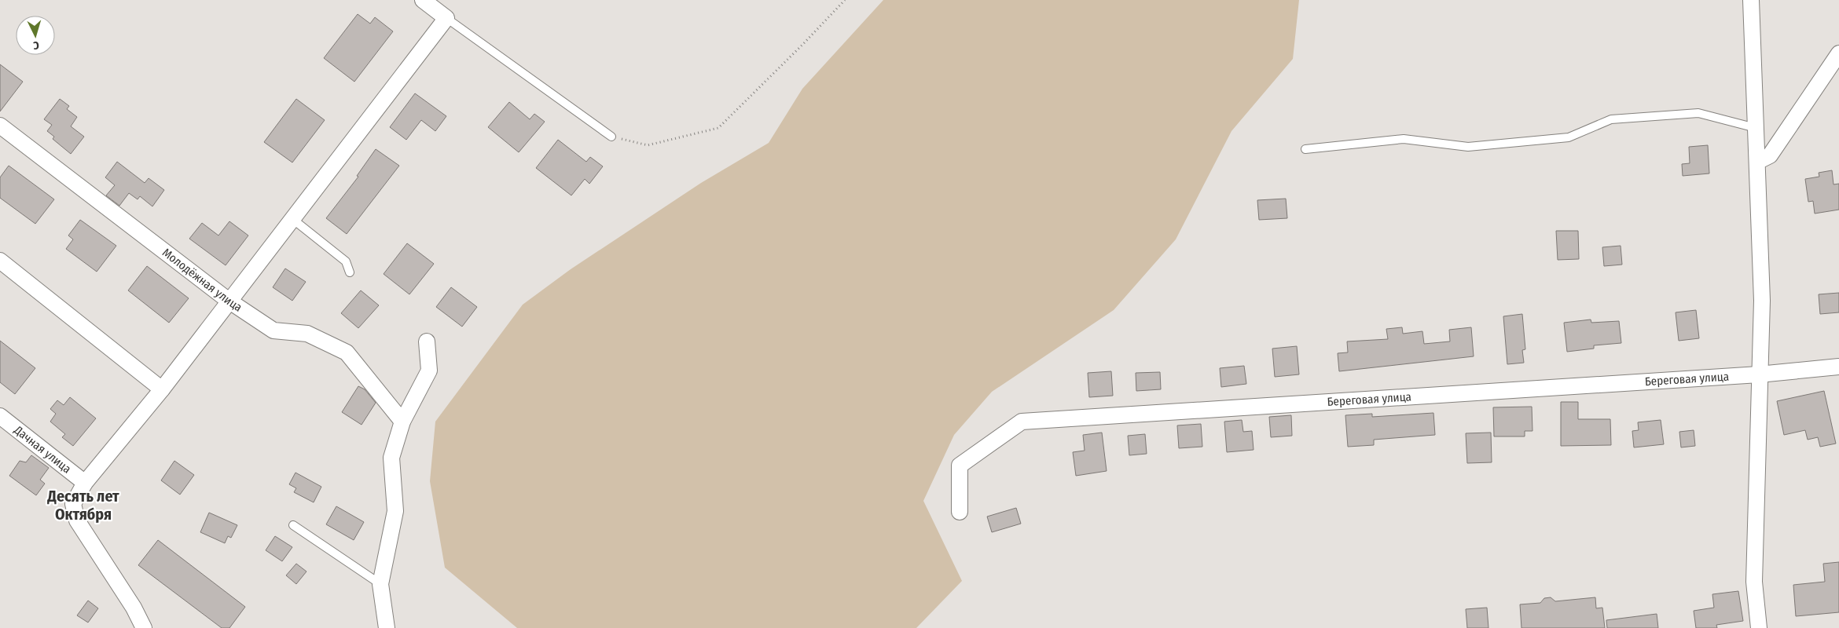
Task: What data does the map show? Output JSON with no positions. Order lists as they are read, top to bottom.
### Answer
{
  "streets": {
    "street": ["Молодёжная улица", "Береговая улица", "Дачная улица"]
  },
  "districts": ["Десять лет Октября"],
  "north": "bottom"
}
